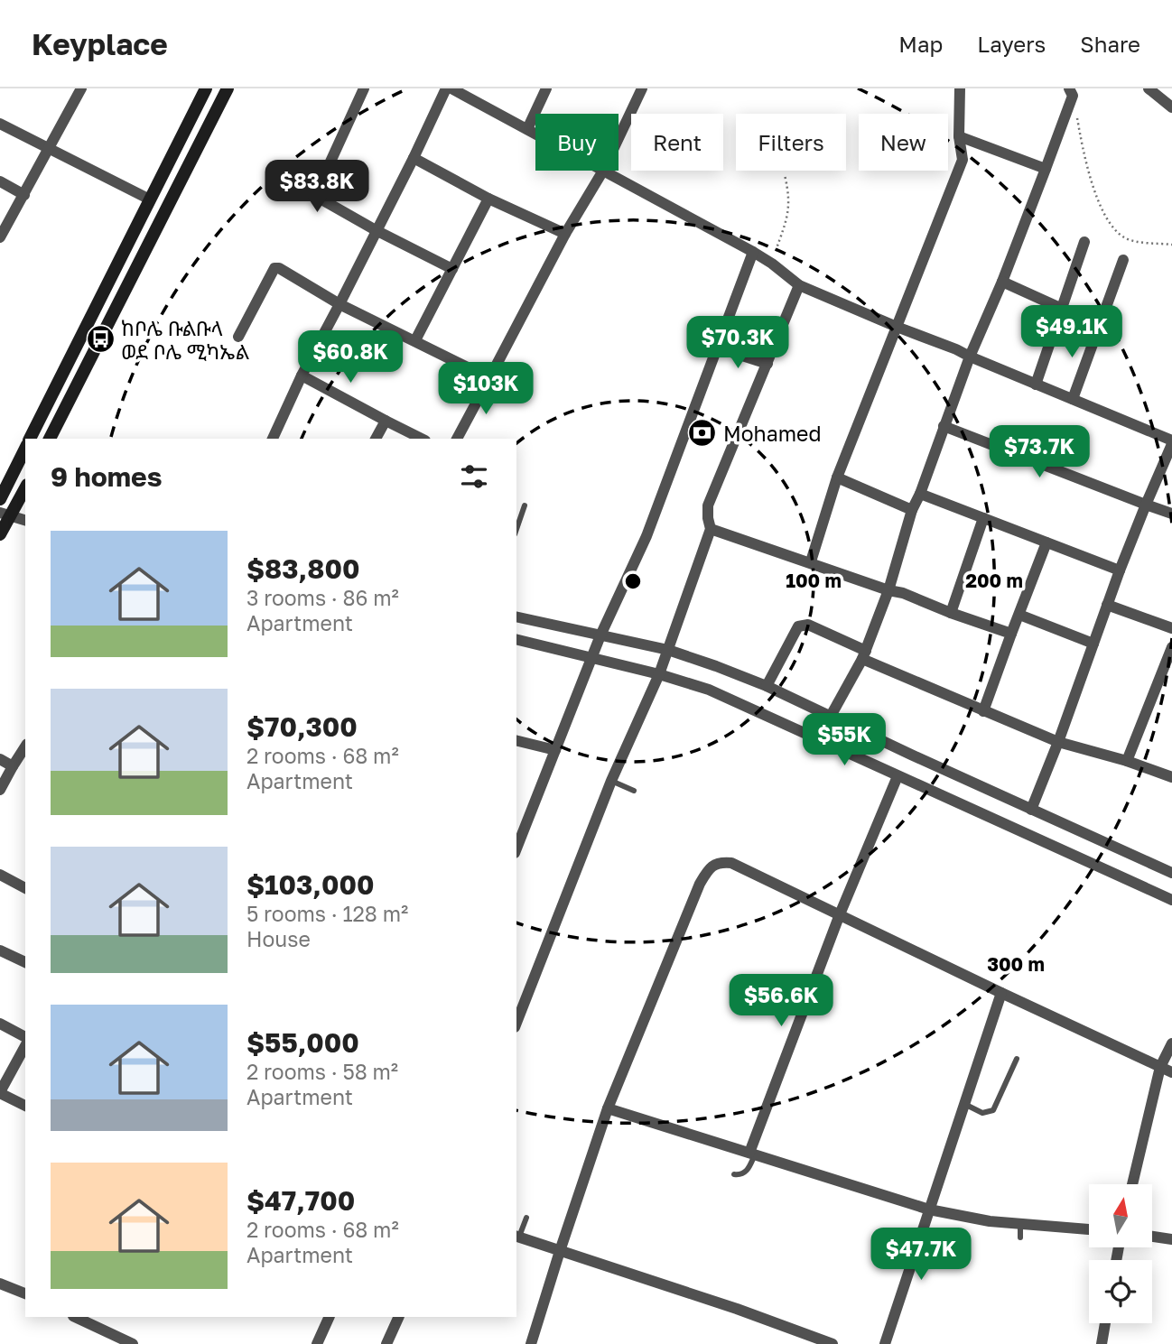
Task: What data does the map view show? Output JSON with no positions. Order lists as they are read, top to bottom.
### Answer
{
  "places": {
    "bus stop": ["ከቦሌ ቡልቡላ ወደ ቦሌ ሚካኤል"],
    "bank": ["Mohamed"]
  },
  "north": "top",
  "page": {
    "header": "Keyplace",
    "nav": ["Map", "Layers", "Share"],
    "chip": [
      "Buy",
      "Rent",
      "Filters",
      "New"
    ],
    "price": [
      "$83.8K",
      "$49.1K",
      "$70.3K",
      "$60.8K",
      "$103K",
      "$73.7K",
      "$55K",
      "$56.6K",
      "$47.7K"
    ],
    "heading": "9 homes",
    "list": [
      {
        "name": "$83,800",
        "note": "3 rooms · 86 m² · Apartment"
      },
      {
        "name": "$70,300",
        "note": "2 rooms · 68 m² · Apartment"
      },
      {
        "name": "$103,000",
        "note": "5 rooms · 128 m² · House"
      },
      {
        "name": "$55,000",
        "note": "2 rooms · 58 m² · Apartment"
      },
      {
        "name": "$47,700",
        "note": "2 rooms · 68 m² · Apartment"
      }
    ]
  },
  "rings": ["100 m", "200 m", "300 m"]
}
